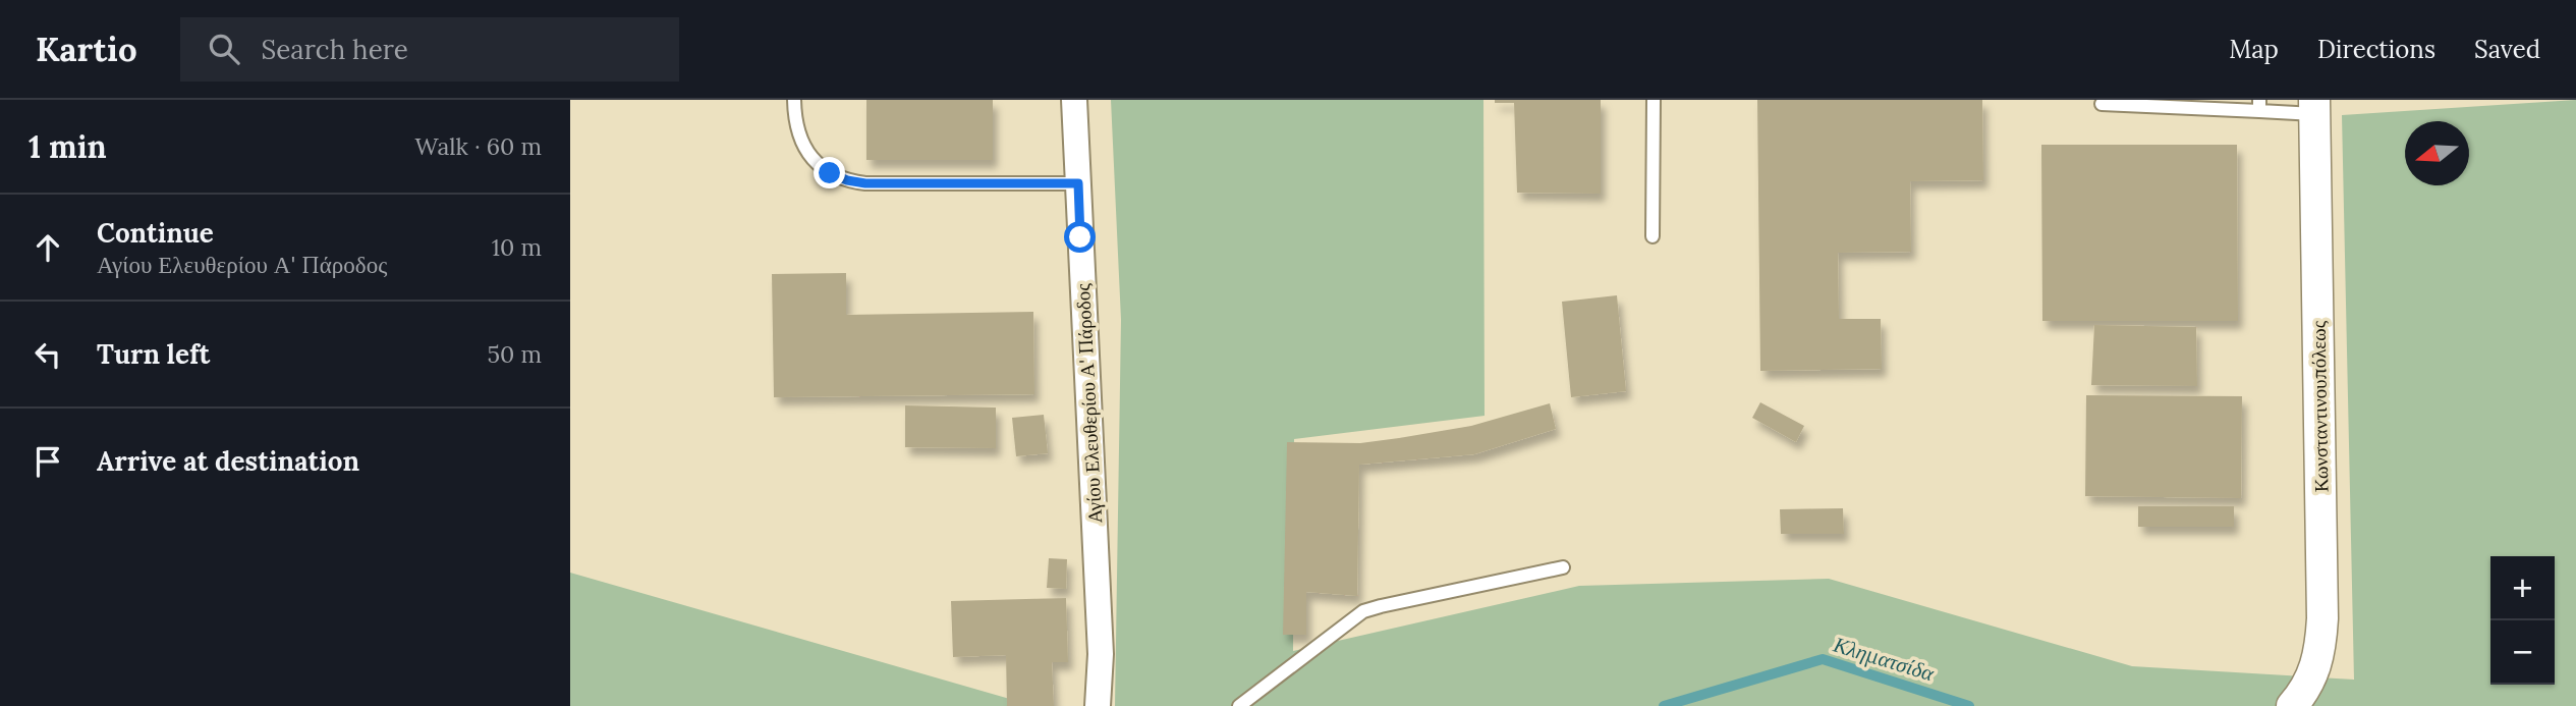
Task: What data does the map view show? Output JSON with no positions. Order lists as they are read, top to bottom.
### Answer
{
  "streets": {
    "street": ["Αγίου Ελευθερίου Α' Πάροδος", "Κωνσταντινουπόλεως"]
  },
  "water": ["Κληματσίδα"],
  "north": "left",
  "page": {
    "header": "Kartio",
    "search": "Search here",
    "nav": ["Map", "Directions", "Saved"],
    "heading": ["1 min", "Walk · 60 m"],
    "list": [
      ["Continue", "Αγίου Ελευθερίου Α' Πάροδος", "10 m"],
      ["Turn left", "50 m"],
      "Arrive at destination"
    ],
    "map_buttons": ["+", "−"]
  }
}
